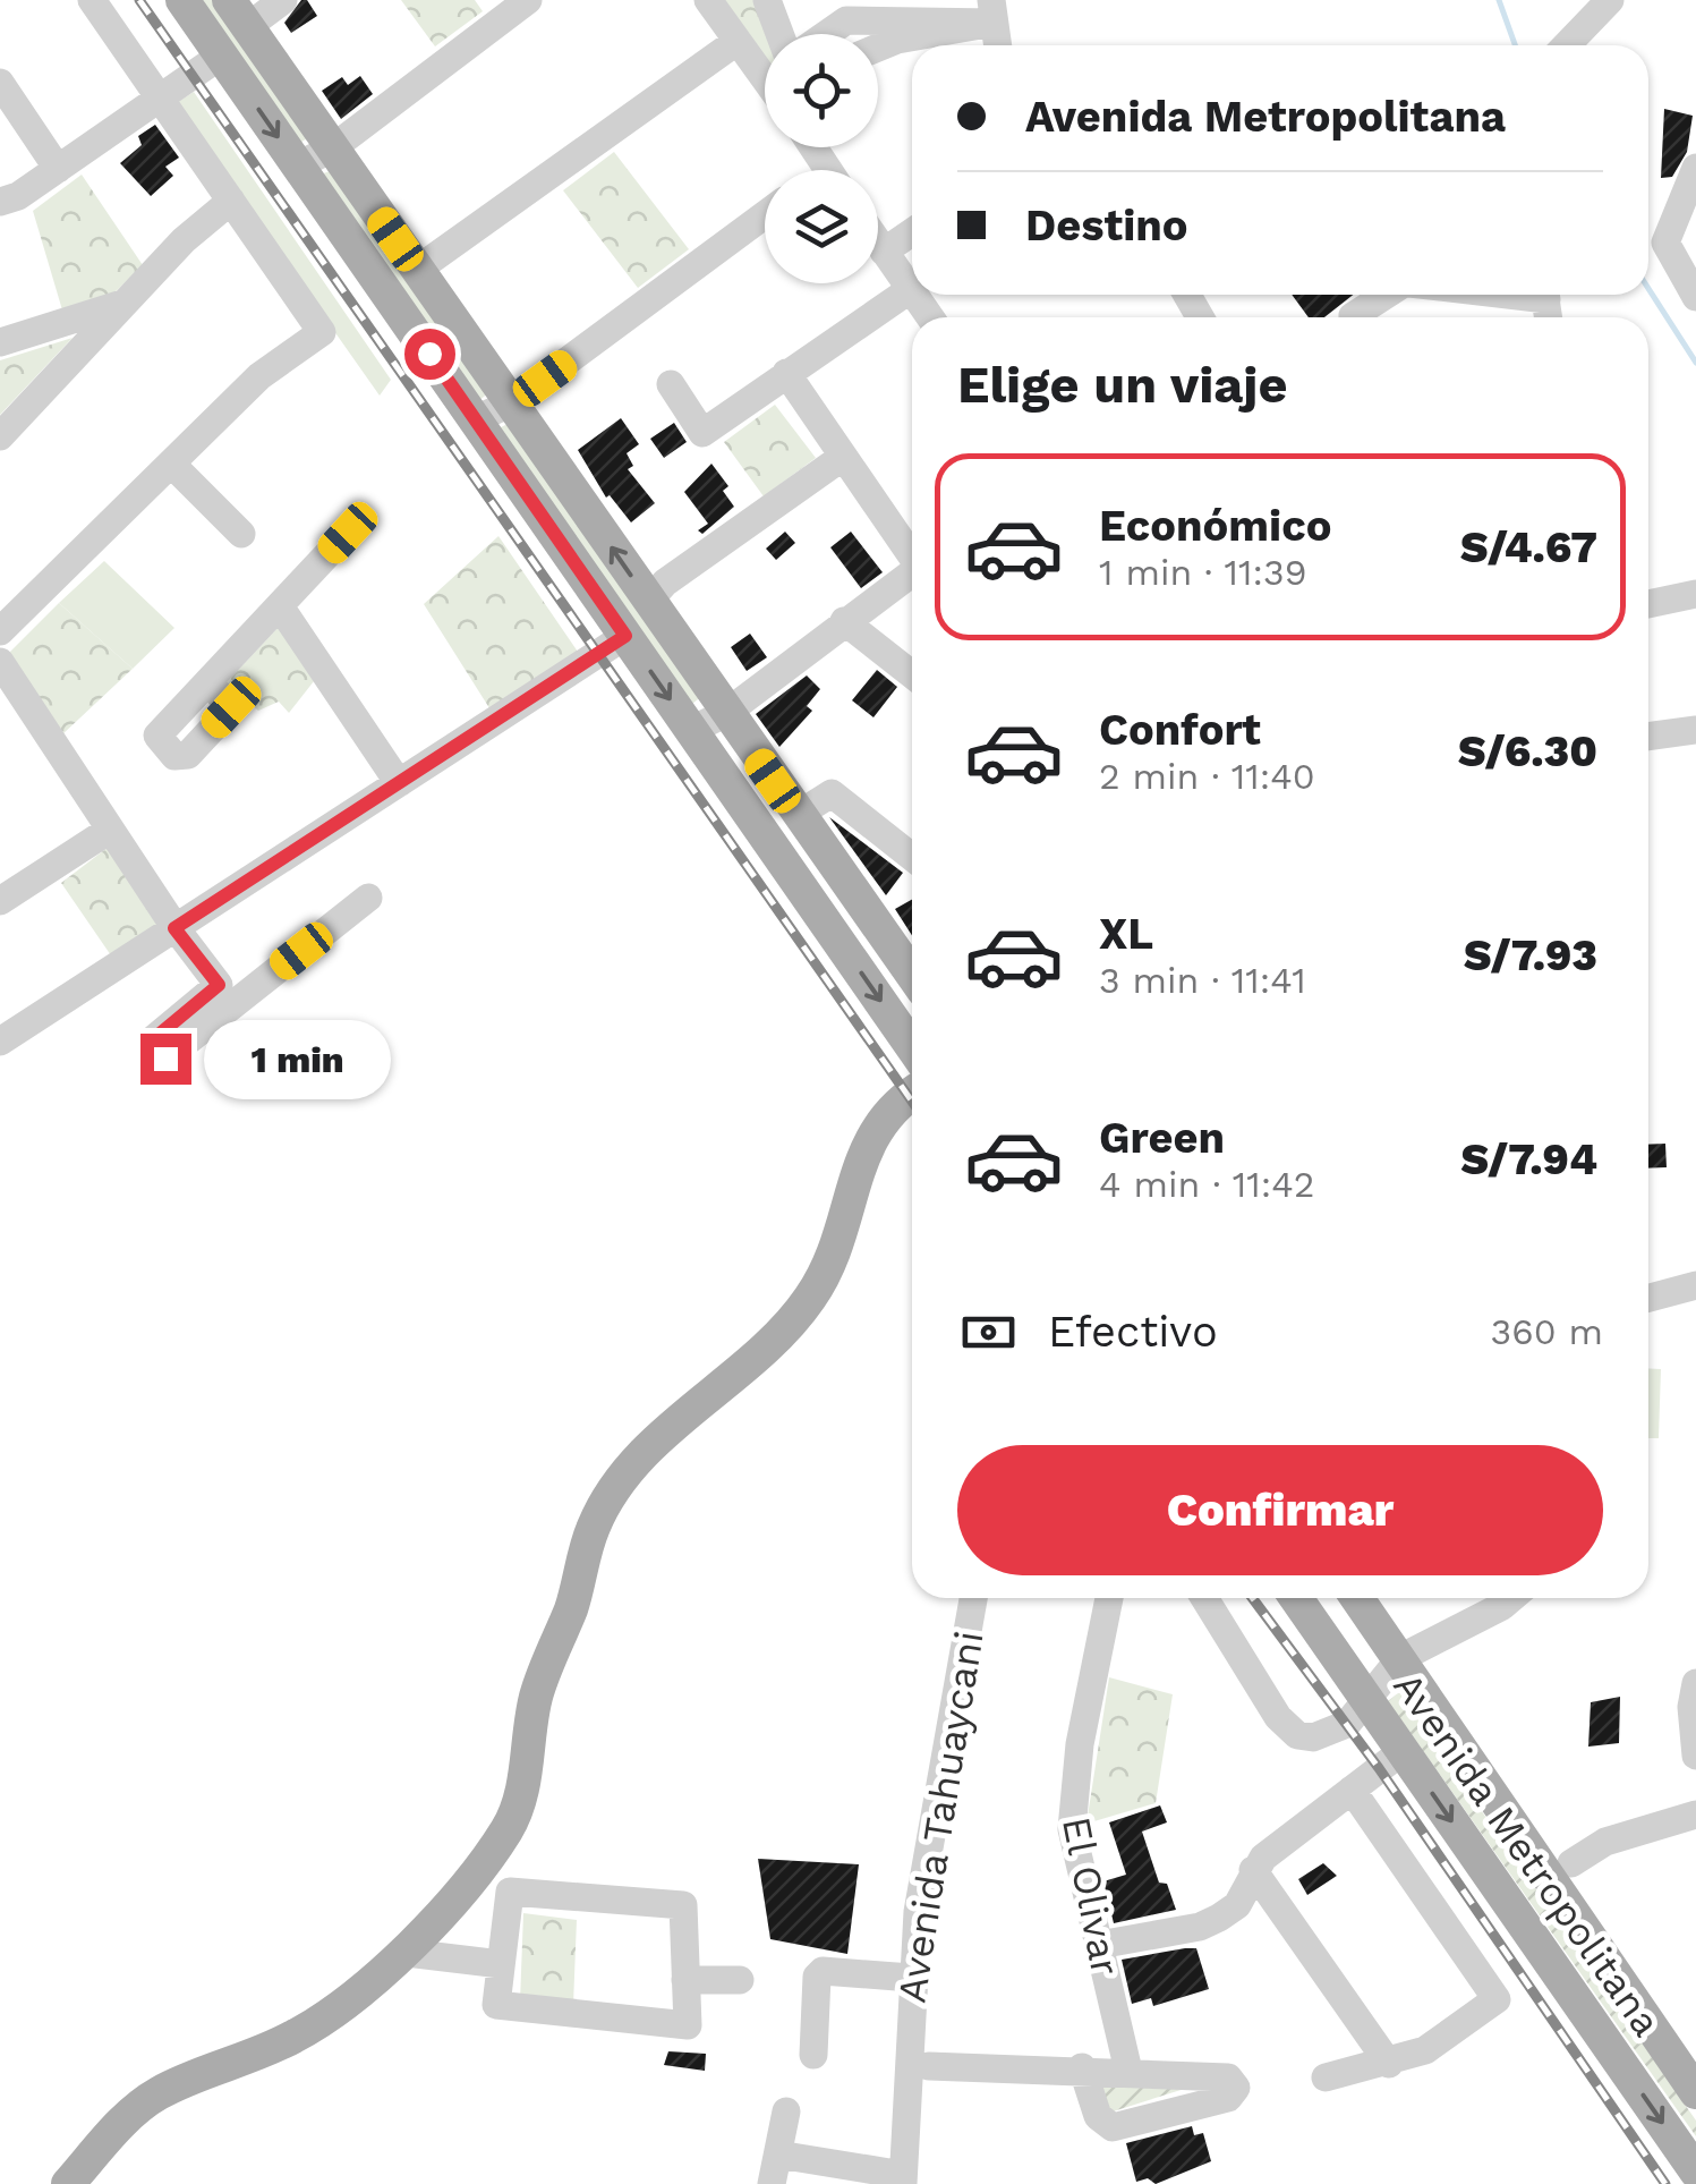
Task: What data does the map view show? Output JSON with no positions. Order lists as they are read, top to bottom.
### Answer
{
  "streets": {
    "main road": ["Avenida Metropolitana"],
    "street": ["Avenida Tahuaycani", "El Olivar"]
  },
  "page": {
    "banner": ["Avenida Metropolitana", "Destino"],
    "heading": "Elige un viaje",
    "list": [
      {
        "name": "Económico",
        "note": "1 min · 11:39",
        "value": "S/4.67"
      },
      {
        "name": "Confort",
        "note": "2 min · 11:40",
        "value": "S/6.30"
      },
      {
        "name": "XL",
        "note": "3 min · 11:41",
        "value": "S/7.93"
      },
      {
        "name": "Green",
        "note": "4 min · 11:42",
        "value": "S/7.94"
      }
    ],
    "bubble": "1 min",
    "pay": ["Efectivo", "360 m"],
    "buttons": "Confirmar"
  }
}
